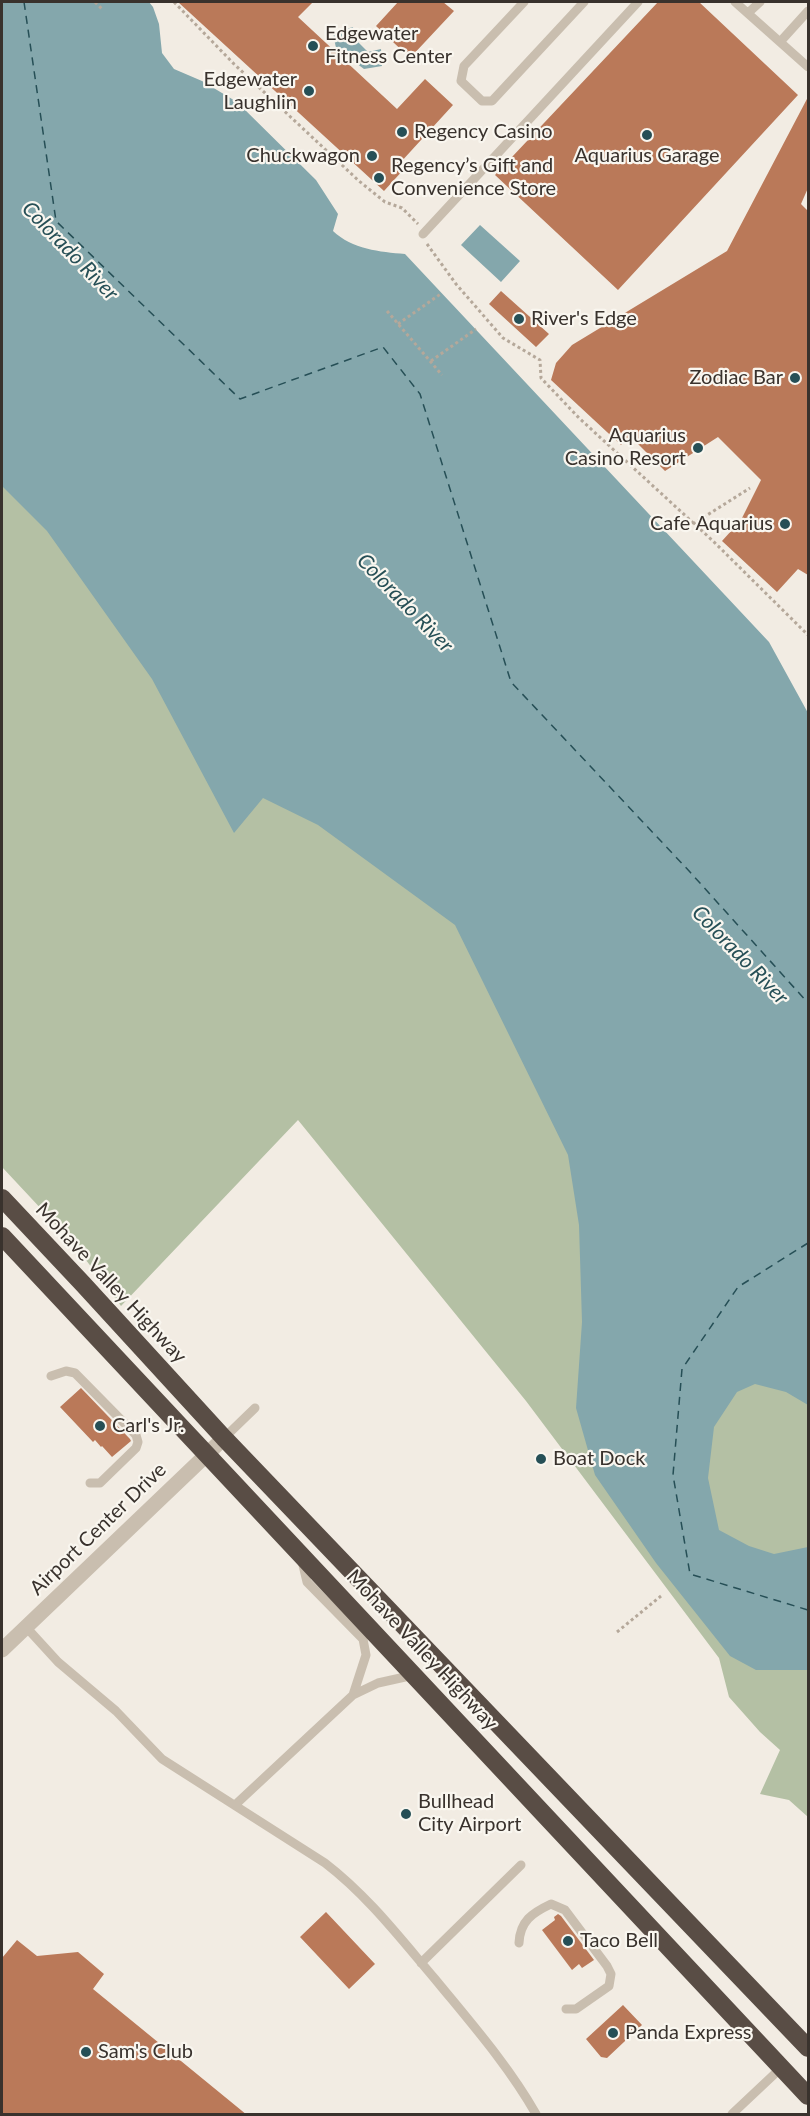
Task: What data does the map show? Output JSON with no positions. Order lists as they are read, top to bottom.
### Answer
{
  "streets": {
    "highway": ["Mohave Valley Highway"],
    "street": ["Airport Center Drive"]
  },
  "crossings": [
    ["Mohave Valley Highway", "Airport Center Drive"]
  ],
  "water": ["Colorado River"],
  "places": [
    "Edgewater Fitness Center",
    "Edgewater Laughlin",
    "Regency Casino",
    "Aquarius Garage",
    "Chuckwagon",
    "Regency’s Gift and Convenience Store",
    "River's Edge",
    "Zodiac Bar",
    "Aquarius Casino Resort",
    "Cafe Aquarius",
    "Carl's Jr.",
    "Boat Dock",
    "Bullhead City Airport",
    "Taco Bell",
    "Panda Express",
    "Sam's Club"
  ]
}
